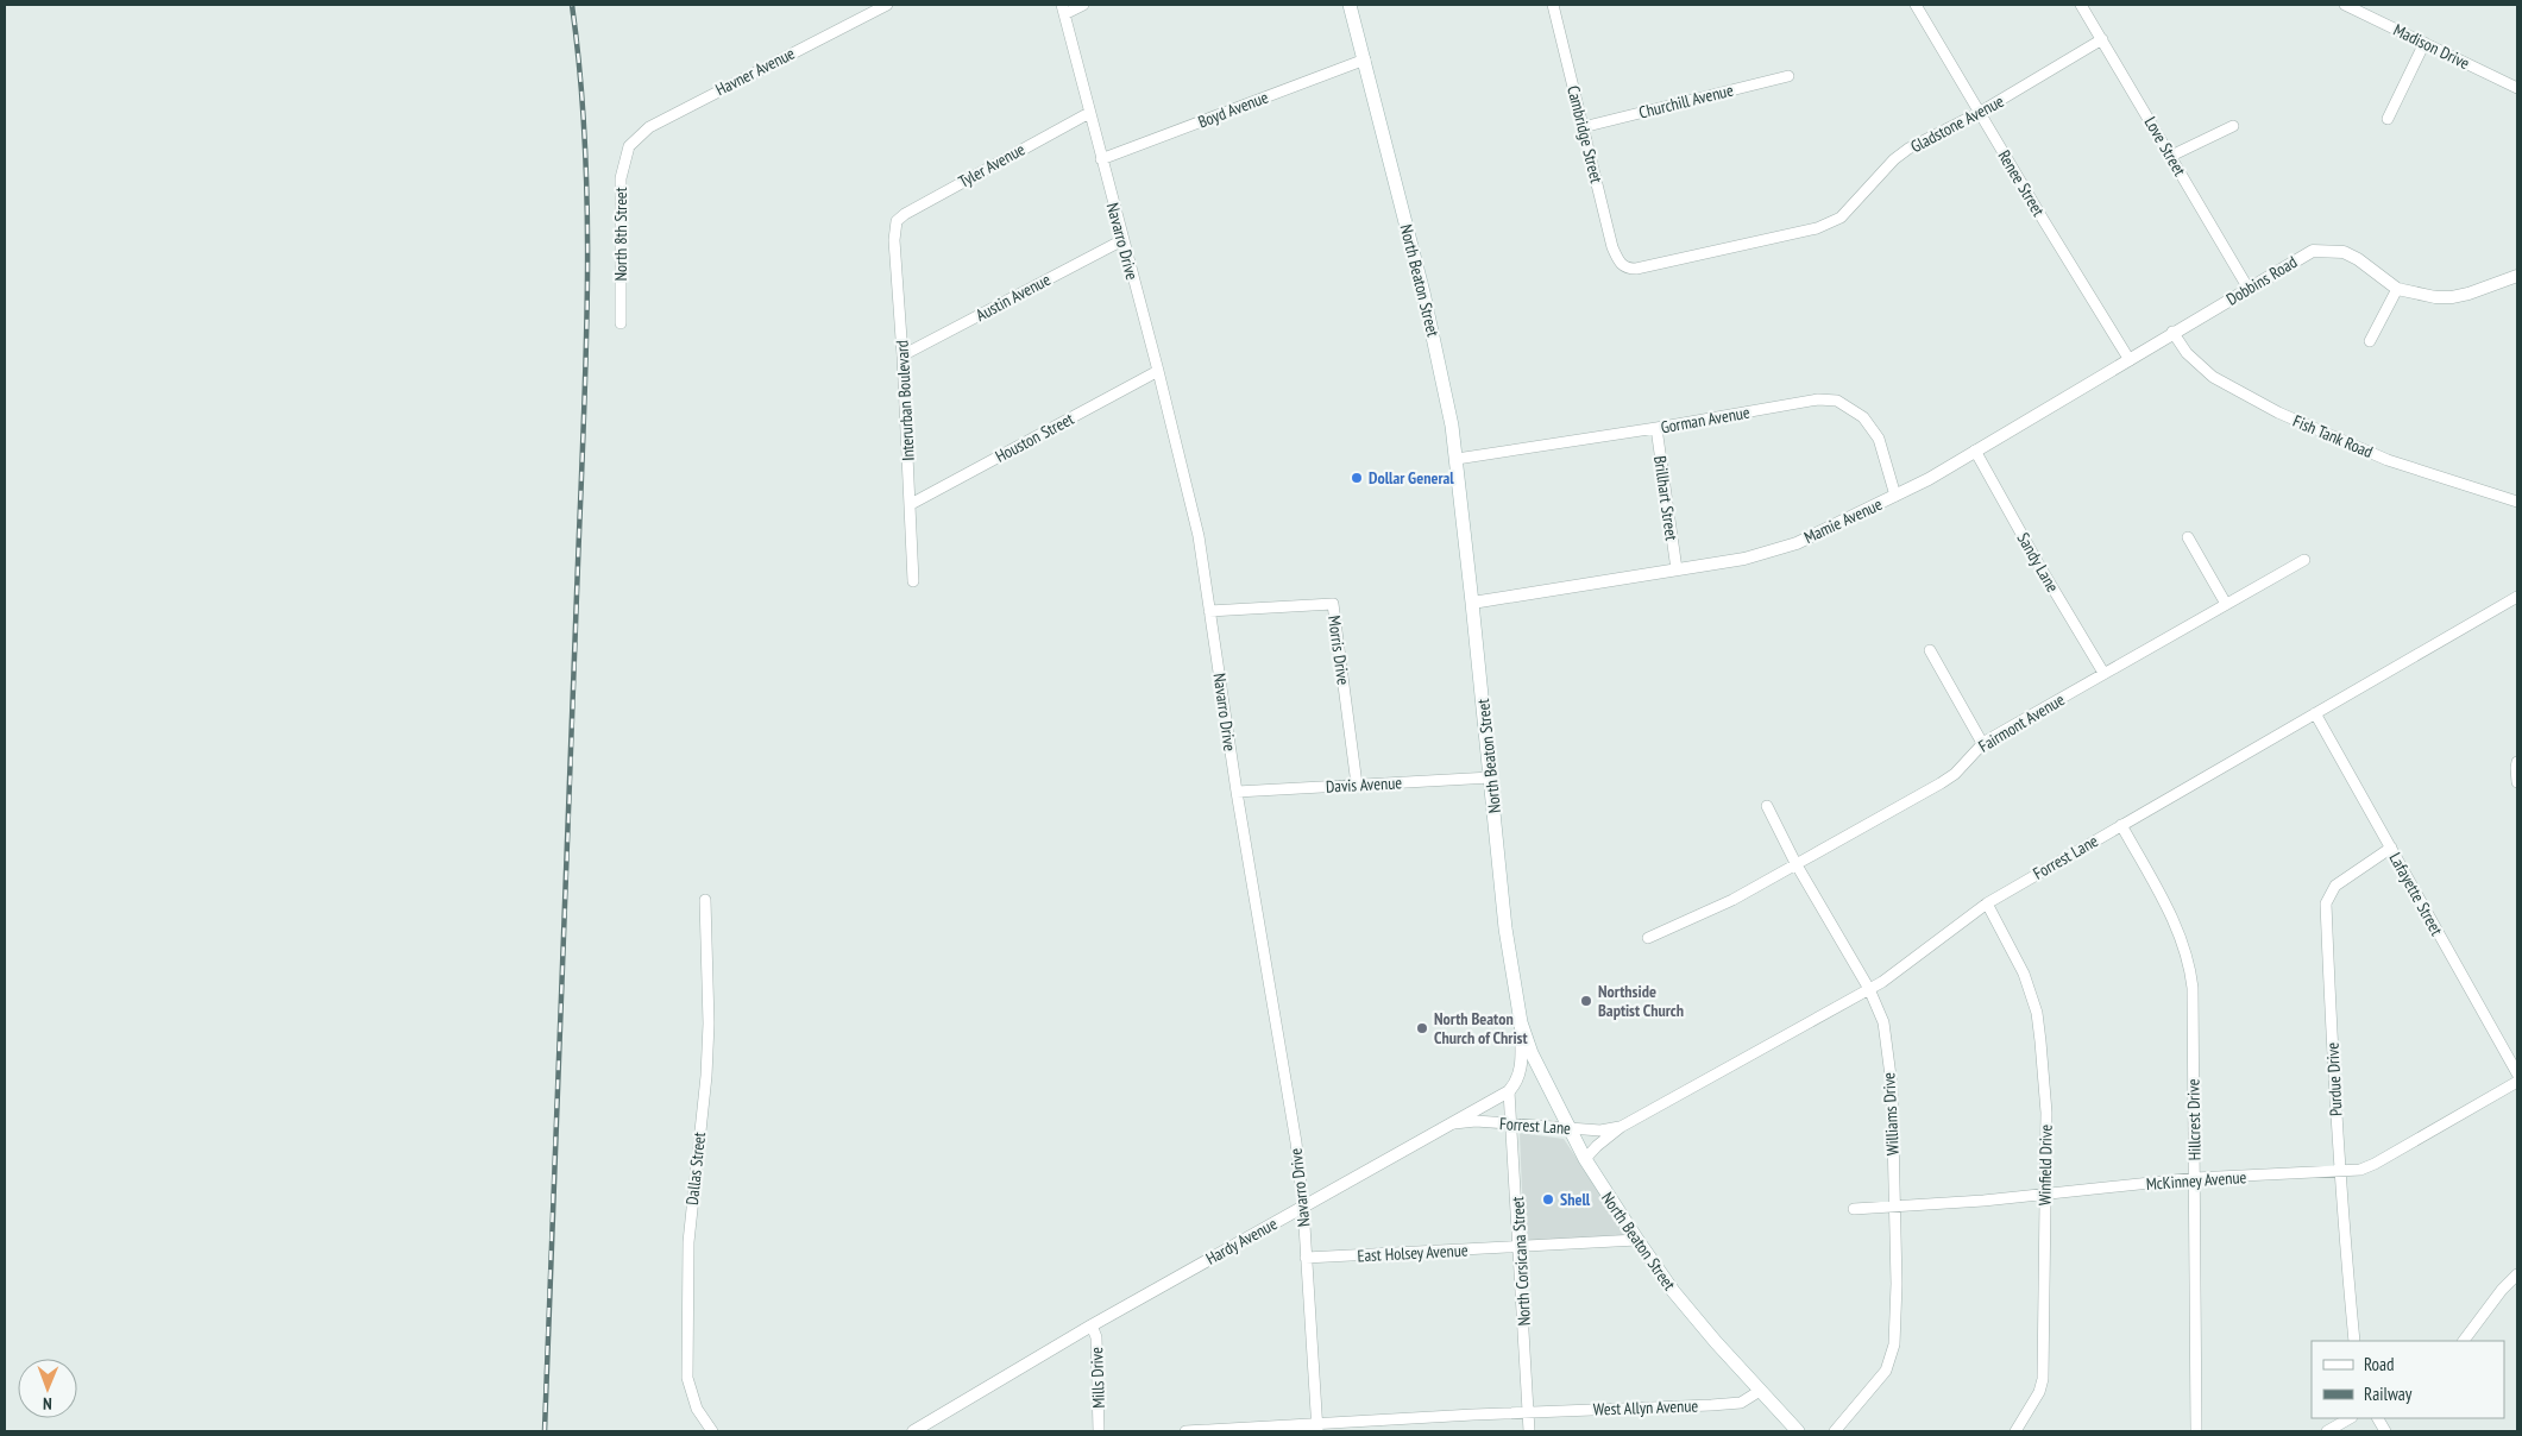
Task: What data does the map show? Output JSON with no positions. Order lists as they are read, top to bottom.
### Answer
{
  "streets": {
    "main road": ["North Beaton Street"],
    "street": [
      "Madison Drive",
      "Havner Avenue",
      "Churchill Avenue",
      "Boyd Avenue",
      "Gladstone Avenue",
      "Cambridge Street",
      "Love Street",
      "Tyler Avenue",
      "Renee Street",
      "North 8th Street",
      "Navarro Drive",
      "Dobbins Road",
      "Austin Avenue",
      "Interurban Boulevard",
      "Gorman Avenue",
      "Fish Tank Road",
      "Houston Street",
      "Brillhart Street",
      "Mamie Avenue",
      "Sandy Lane",
      "Morris Drive",
      "Fairmont Avenue",
      "Davis Avenue",
      "Forrest Lane",
      "Lafayette Street",
      "Purdue Drive",
      "Williams Drive",
      "Hillcrest Drive",
      "Winfield Drive",
      "Dallas Street",
      "McKinney Avenue",
      "Hardy Avenue",
      "East Holsey Avenue",
      "North Corsicana Street",
      "Mills Drive",
      "West Allyn Avenue"
    ]
  },
  "crossings": [
    ["Havner Avenue", "North 8th Street"],
    ["Churchill Avenue", "Cambridge Street"],
    ["Boyd Avenue", "Navarro Drive"],
    ["Boyd Avenue", "North Beaton Street"],
    ["Gladstone Avenue", "Cambridge Street"],
    ["Gladstone Avenue", "Love Street"],
    ["Gladstone Avenue", "Renee Street"],
    ["Love Street", "Dobbins Road"],
    ["Tyler Avenue", "Navarro Drive"],
    ["Tyler Avenue", "Interurban Boulevard"],
    ["Renee Street", "Mamie Avenue"],
    ["Navarro Drive", "Austin Avenue"],
    ["Navarro Drive", "Houston Street"],
    ["Navarro Drive", "Morris Drive"],
    ["Navarro Drive", "Davis Avenue"],
    ["Navarro Drive", "Hardy Avenue"],
    ["Navarro Drive", "East Holsey Avenue"],
    ["Navarro Drive", "West Allyn Avenue"],
    ["North Beaton Street", "Gorman Avenue"],
    ["North Beaton Street", "Mamie Avenue"],
    ["North Beaton Street", "Davis Avenue"],
    ["North Beaton Street", "Forrest Lane"],
    ["North Beaton Street", "East Holsey Avenue"],
    ["North Beaton Street", "West Allyn Avenue"],
    ["Dobbins Road", "Fish Tank Road"],
    ["Dobbins Road", "Mamie Avenue"],
    ["Austin Avenue", "Interurban Boulevard"],
    ["Interurban Boulevard", "Houston Street"],
    ["Gorman Avenue", "Brillhart Street"],
    ["Gorman Avenue", "Mamie Avenue"],
    ["Fish Tank Road", "Mamie Avenue"],
    ["Brillhart Street", "Mamie Avenue"],
    ["Mamie Avenue", "Sandy Lane"],
    ["Sandy Lane", "Fairmont Avenue"],
    ["Morris Drive", "Davis Avenue"],
    ["Fairmont Avenue", "Williams Drive"],
    ["Forrest Lane", "Lafayette Street"],
    ["Forrest Lane", "Williams Drive"],
    ["Forrest Lane", "Hillcrest Drive"],
    ["Forrest Lane", "Winfield Drive"],
    ["Forrest Lane", "Hardy Avenue"],
    ["Forrest Lane", "North Corsicana Street"],
    ["Lafayette Street", "Purdue Drive"],
    ["Purdue Drive", "McKinney Avenue"],
    ["Williams Drive", "McKinney Avenue"],
    ["Hillcrest Drive", "McKinney Avenue"],
    ["Winfield Drive", "McKinney Avenue"],
    ["Hardy Avenue", "North Corsicana Street"],
    ["Hardy Avenue", "Mills Drive"],
    ["East Holsey Avenue", "North Corsicana Street"],
    ["North Corsicana Street", "West Allyn Avenue"]
  ],
  "places": [
    "Dollar General",
    "Northside Baptist Church",
    "North Beaton Church of Christ",
    "Shell"
  ],
  "legend": ["Road", "Railway"],
  "north": "bottom"
}
